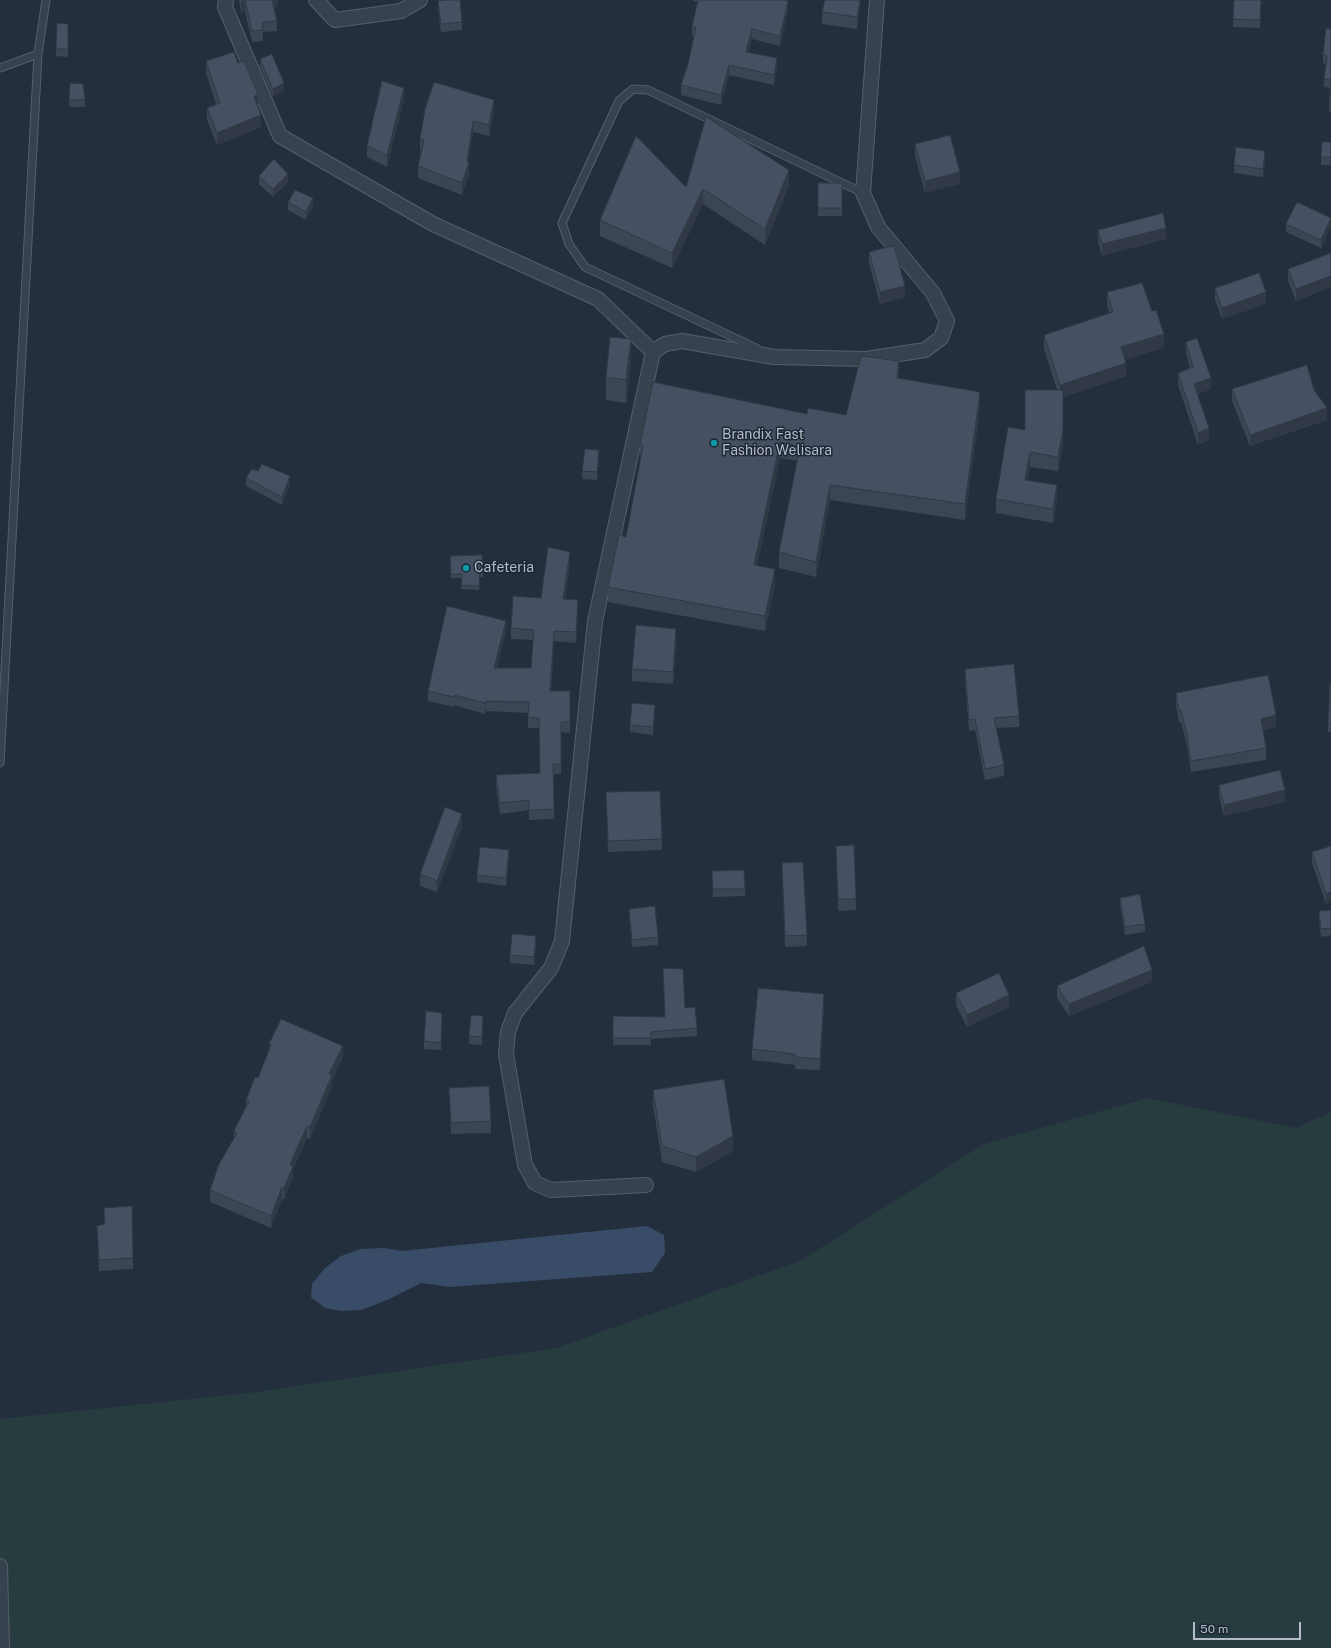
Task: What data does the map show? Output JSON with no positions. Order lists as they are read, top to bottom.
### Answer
{
  "places": ["Brandix Fast Fashion Welisara", "Cafeteria"],
  "scale_bar": "50 m"
}
